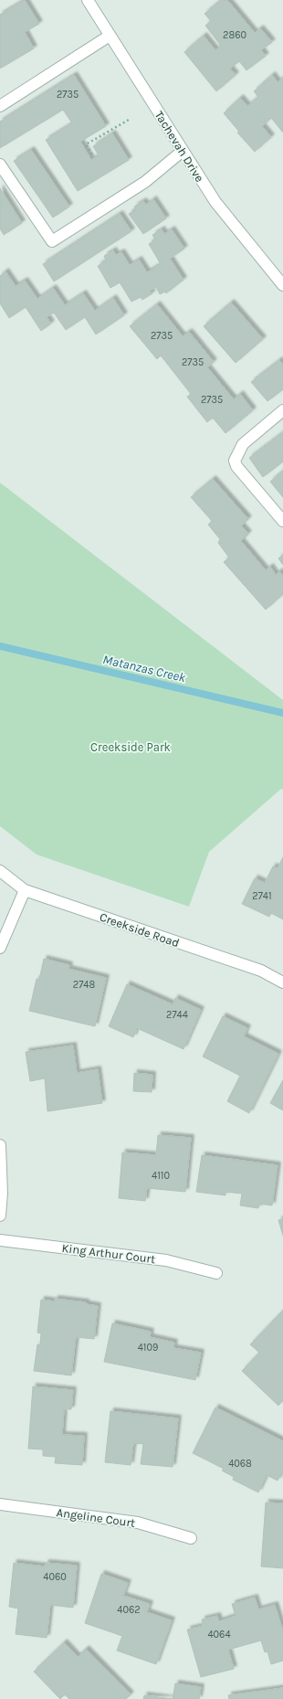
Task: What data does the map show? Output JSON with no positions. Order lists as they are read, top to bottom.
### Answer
{
  "streets": {
    "street": [
      "Tachevah Drive",
      "Creekside Road",
      "King Arthur Court",
      "Angeline Court"
    ]
  },
  "water": ["Matanzas Creek"],
  "parks": ["Creekside Park"],
  "house_numbers": [
    "2860",
    "2735",
    "2735",
    "2735",
    "2735",
    "2741",
    "2748",
    "2744",
    "4110",
    "4109",
    "4068",
    "4060",
    "4062",
    "4064"
  ]
}
